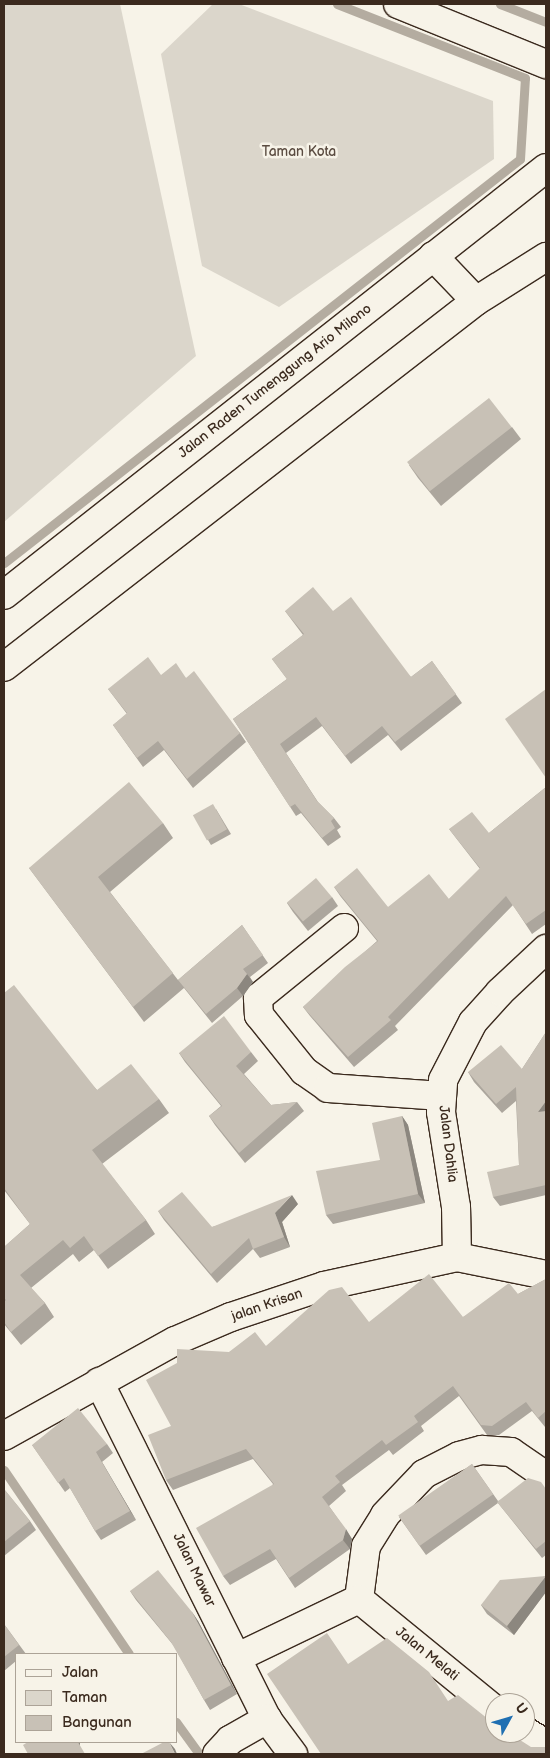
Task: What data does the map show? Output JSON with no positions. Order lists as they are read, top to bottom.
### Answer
{
  "streets": {
    "main road": [
      "Jalan Raden Tumenggung Ario Milono",
      "Jalan Dahlia",
      "jalan Krisan",
      "Jalan Mawar",
      "Jalan Melati"
    ]
  },
  "crossings": [
    ["Jalan Dahlia", "jalan Krisan"],
    ["jalan Krisan", "Jalan Mawar"]
  ],
  "parks": ["Taman Kota"],
  "legend": ["Jalan", "Taman", "Bangunan"],
  "north": "top right"
}
